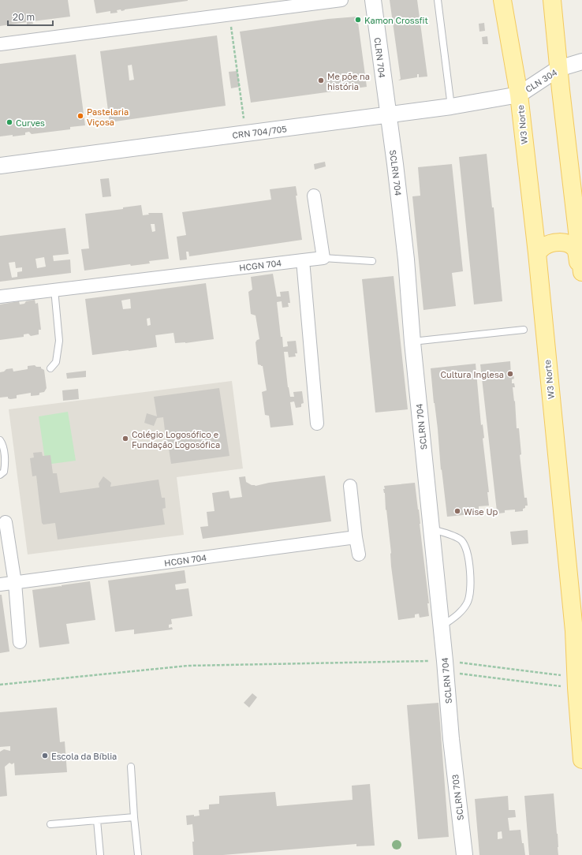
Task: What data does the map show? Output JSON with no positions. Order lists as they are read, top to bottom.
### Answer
{
  "streets": {
    "main road": ["W3 Norte"],
    "street": [
      "CLRN 704",
      "CLN 304",
      "CRN 704/705",
      "SCLRN 704",
      "HCGN 704",
      "SCLRN 703"
    ]
  },
  "crossings": [
    ["CLRN 704", "CRN 704/705"],
    ["CLRN 704", "SCLRN 704"],
    ["CLN 304", "W3 Norte"],
    ["CLN 304", "CRN 704/705"],
    ["W3 Norte", "CRN 704/705"],
    ["CRN 704/705", "SCLRN 704"],
    ["SCLRN 704", "SCLRN 703"]
  ],
  "places": [
    "Kamon Crossfit",
    "Me põe na história",
    "Pastelaria Viçosa",
    "Curves",
    "Cultura Inglesa",
    "Colégio Logosófico e Fundação Logosófica",
    "Wise Up",
    "Escola da Bíblia"
  ],
  "scale_bar": "20 m"
}
